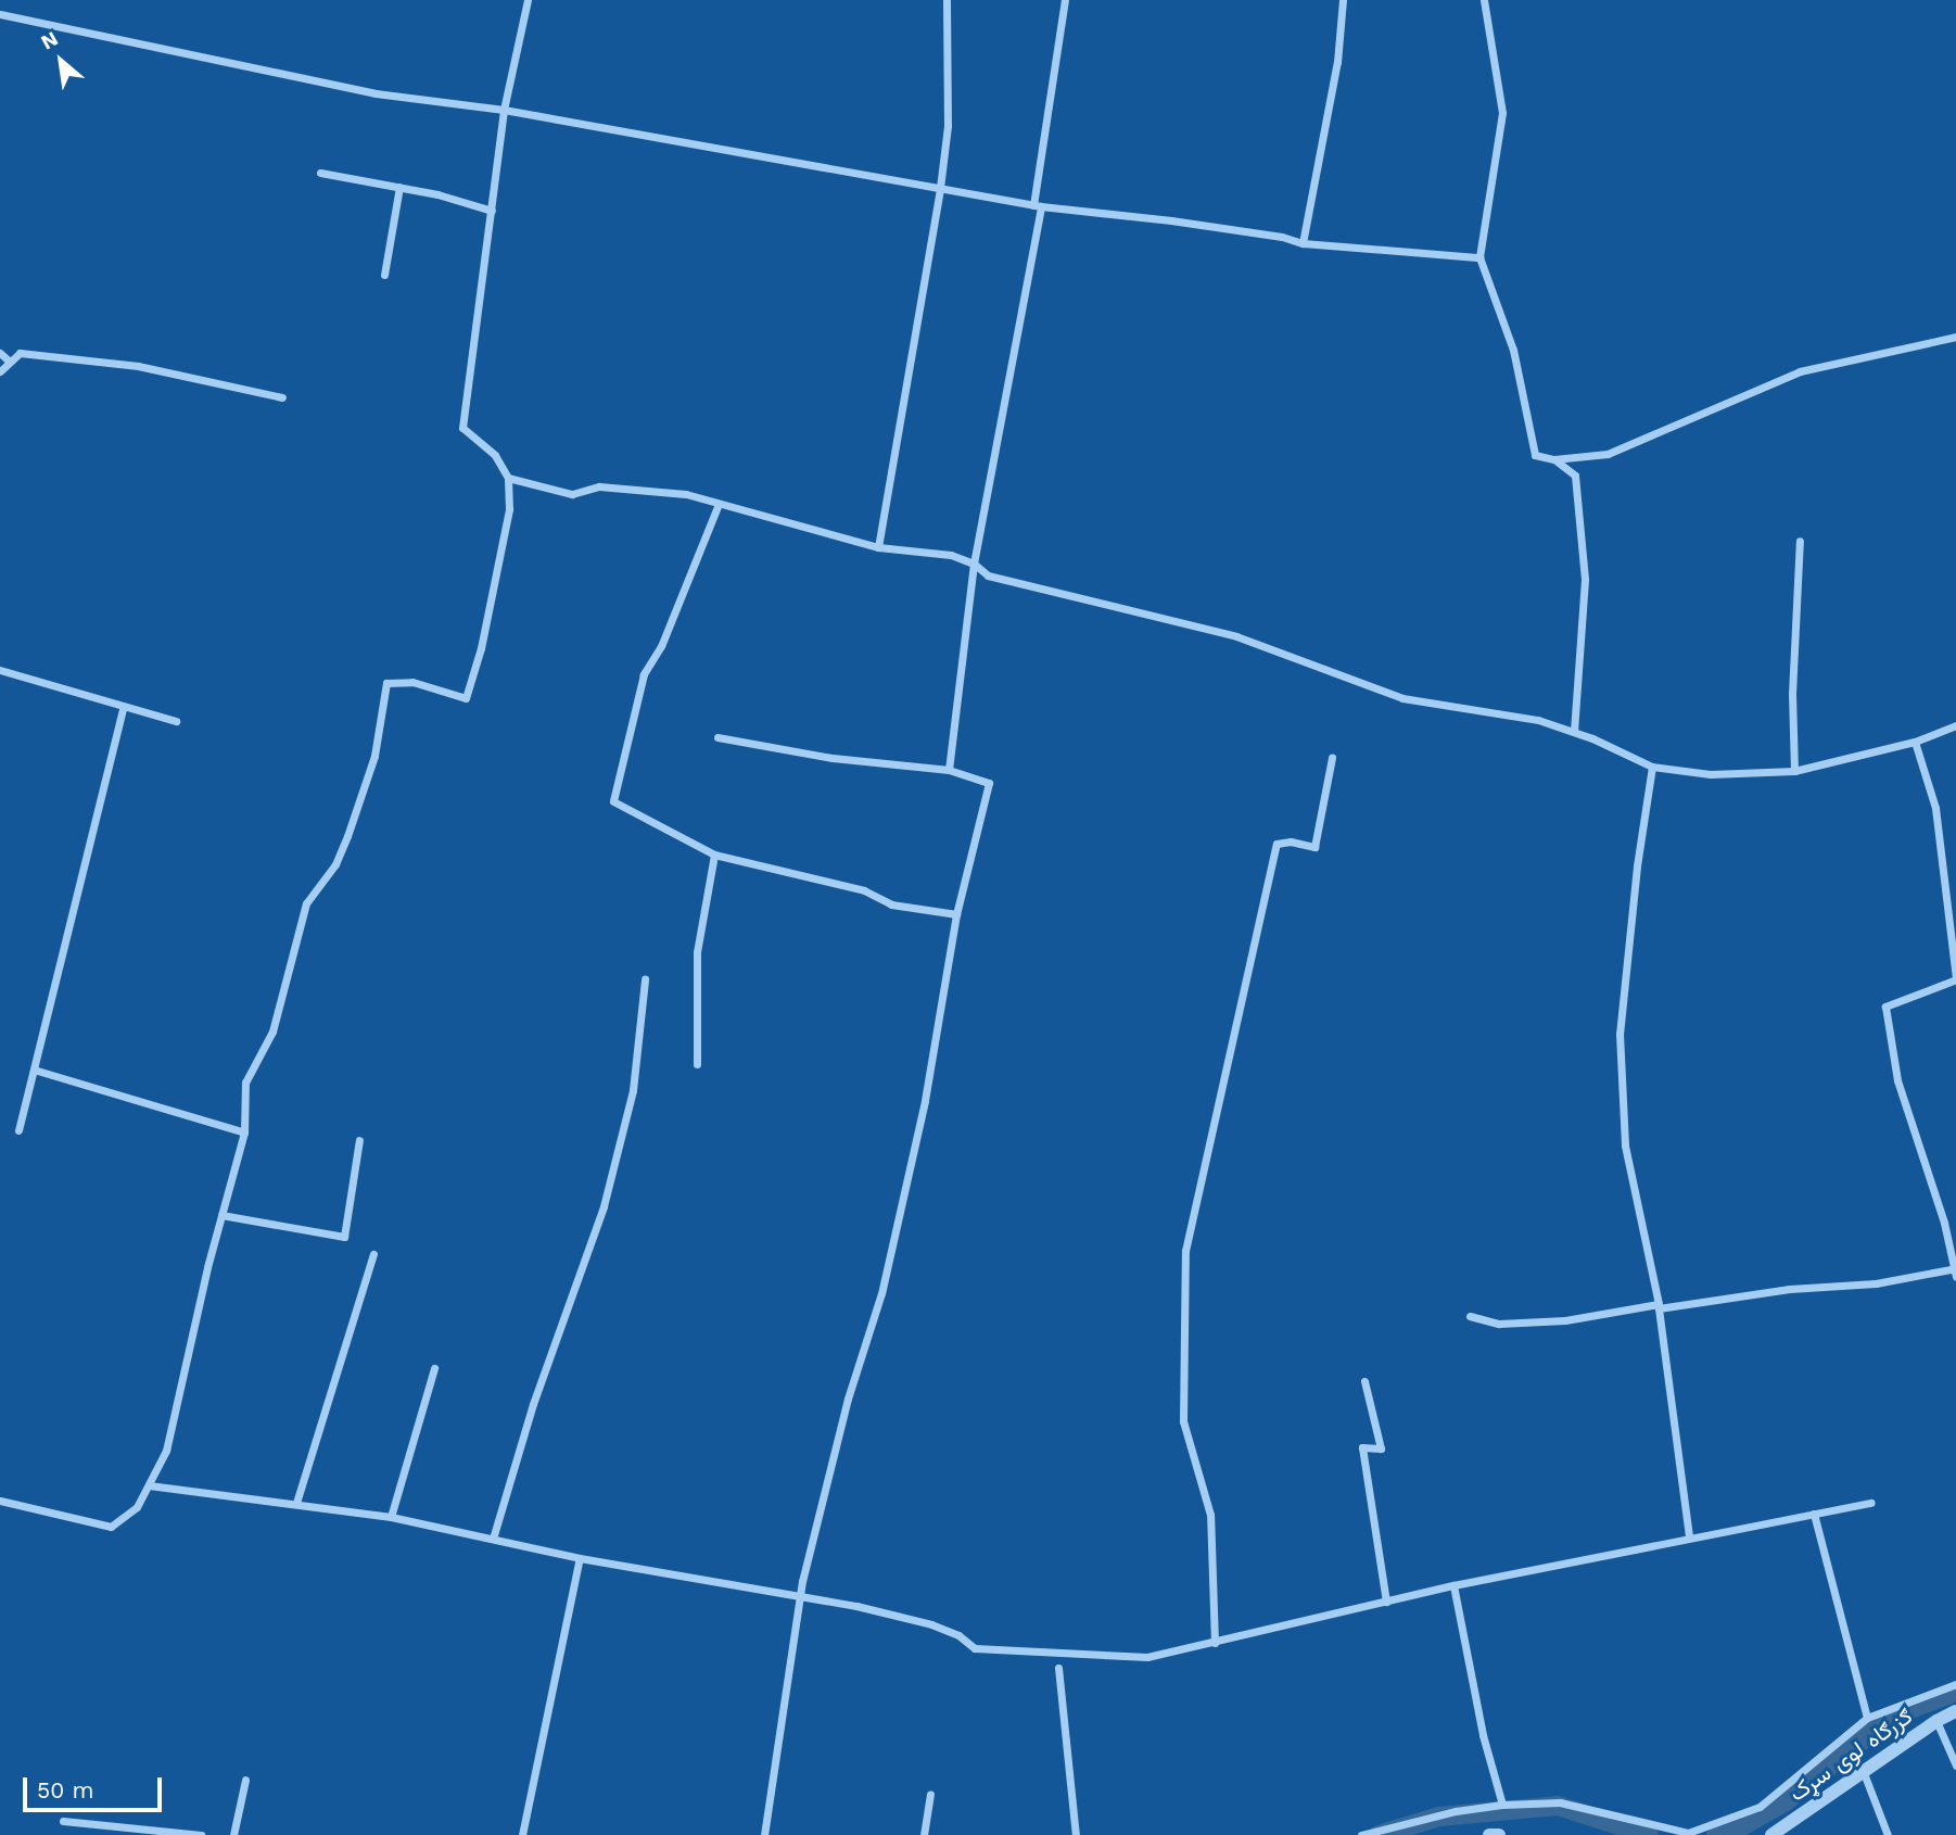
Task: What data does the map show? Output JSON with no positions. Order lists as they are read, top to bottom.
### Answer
{
  "streets": {
    "street": ["ګزرګاه لوی سړک"]
  },
  "scale_bar": "50 m",
  "north": "top left"
}
